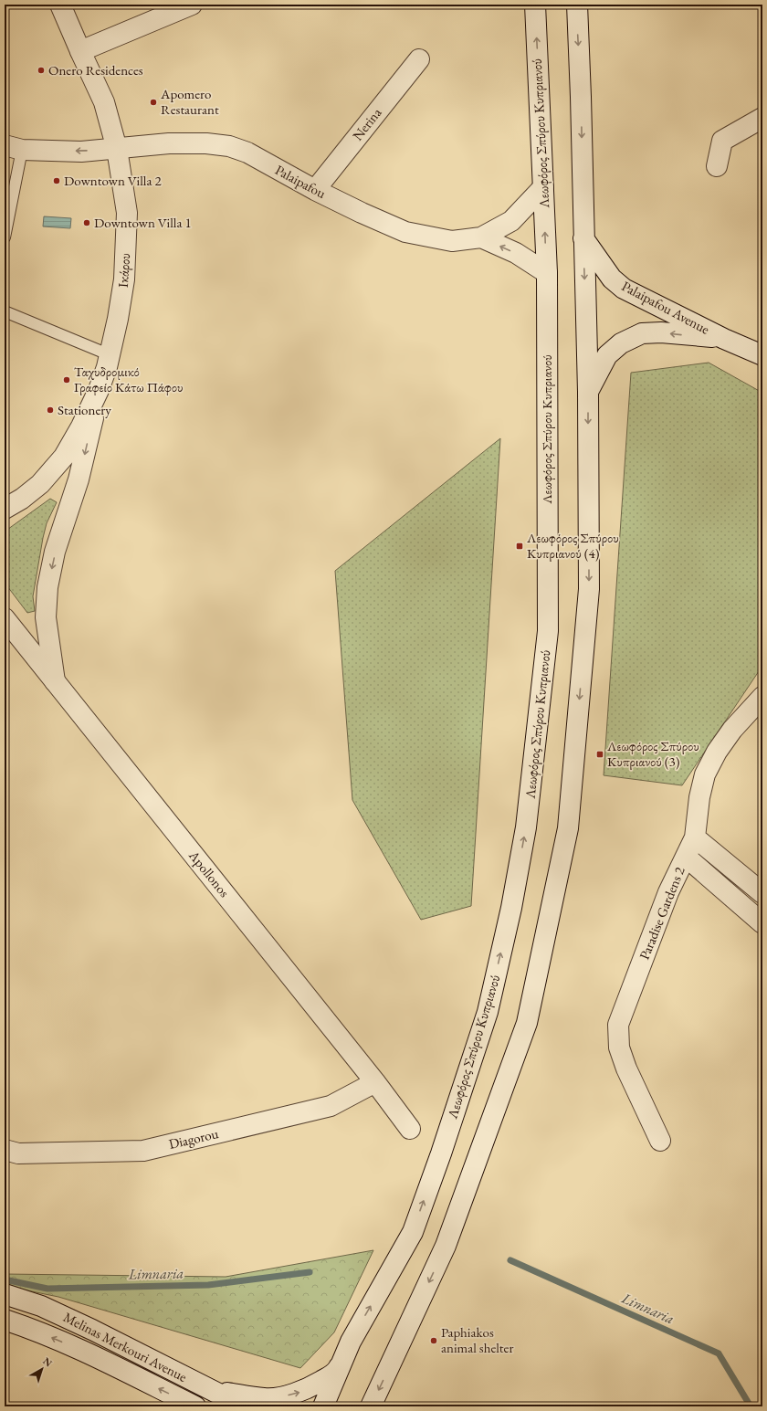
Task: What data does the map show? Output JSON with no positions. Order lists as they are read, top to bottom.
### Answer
{
  "streets": {
    "main road": [
      "Nerina",
      "Λεωφόρος Σπύρου Κυπριανού",
      "Palaipafou",
      "Ικάρου",
      "Palaipafou Avenue",
      "Apollonos",
      "Paradise Gardens 2",
      "Diagorou",
      "Melinas Merkouri Avenue"
    ]
  },
  "crossings": [
    ["Nerina", "Palaipafou"],
    ["Palaipafou", "Ικάρου"],
    ["Apollonos", "Diagorou"]
  ],
  "water": ["Limnaria"],
  "places": {
    "other": [
      "Onero Residences",
      "Apomero Restaurant",
      "Downtown Villa 2",
      "Downtown Villa 1",
      "Ταχυδρομικό Γραφείο Κάτω Πάφου",
      "Stationery",
      "Paphiakos animal shelter"
    ],
    "transit": ["Λεωφόρος Σπύρου Κυπριανού (4)", "Λεωφόρος Σπύρου Κυπριανού (3)"]
  },
  "north": "top right"
}
